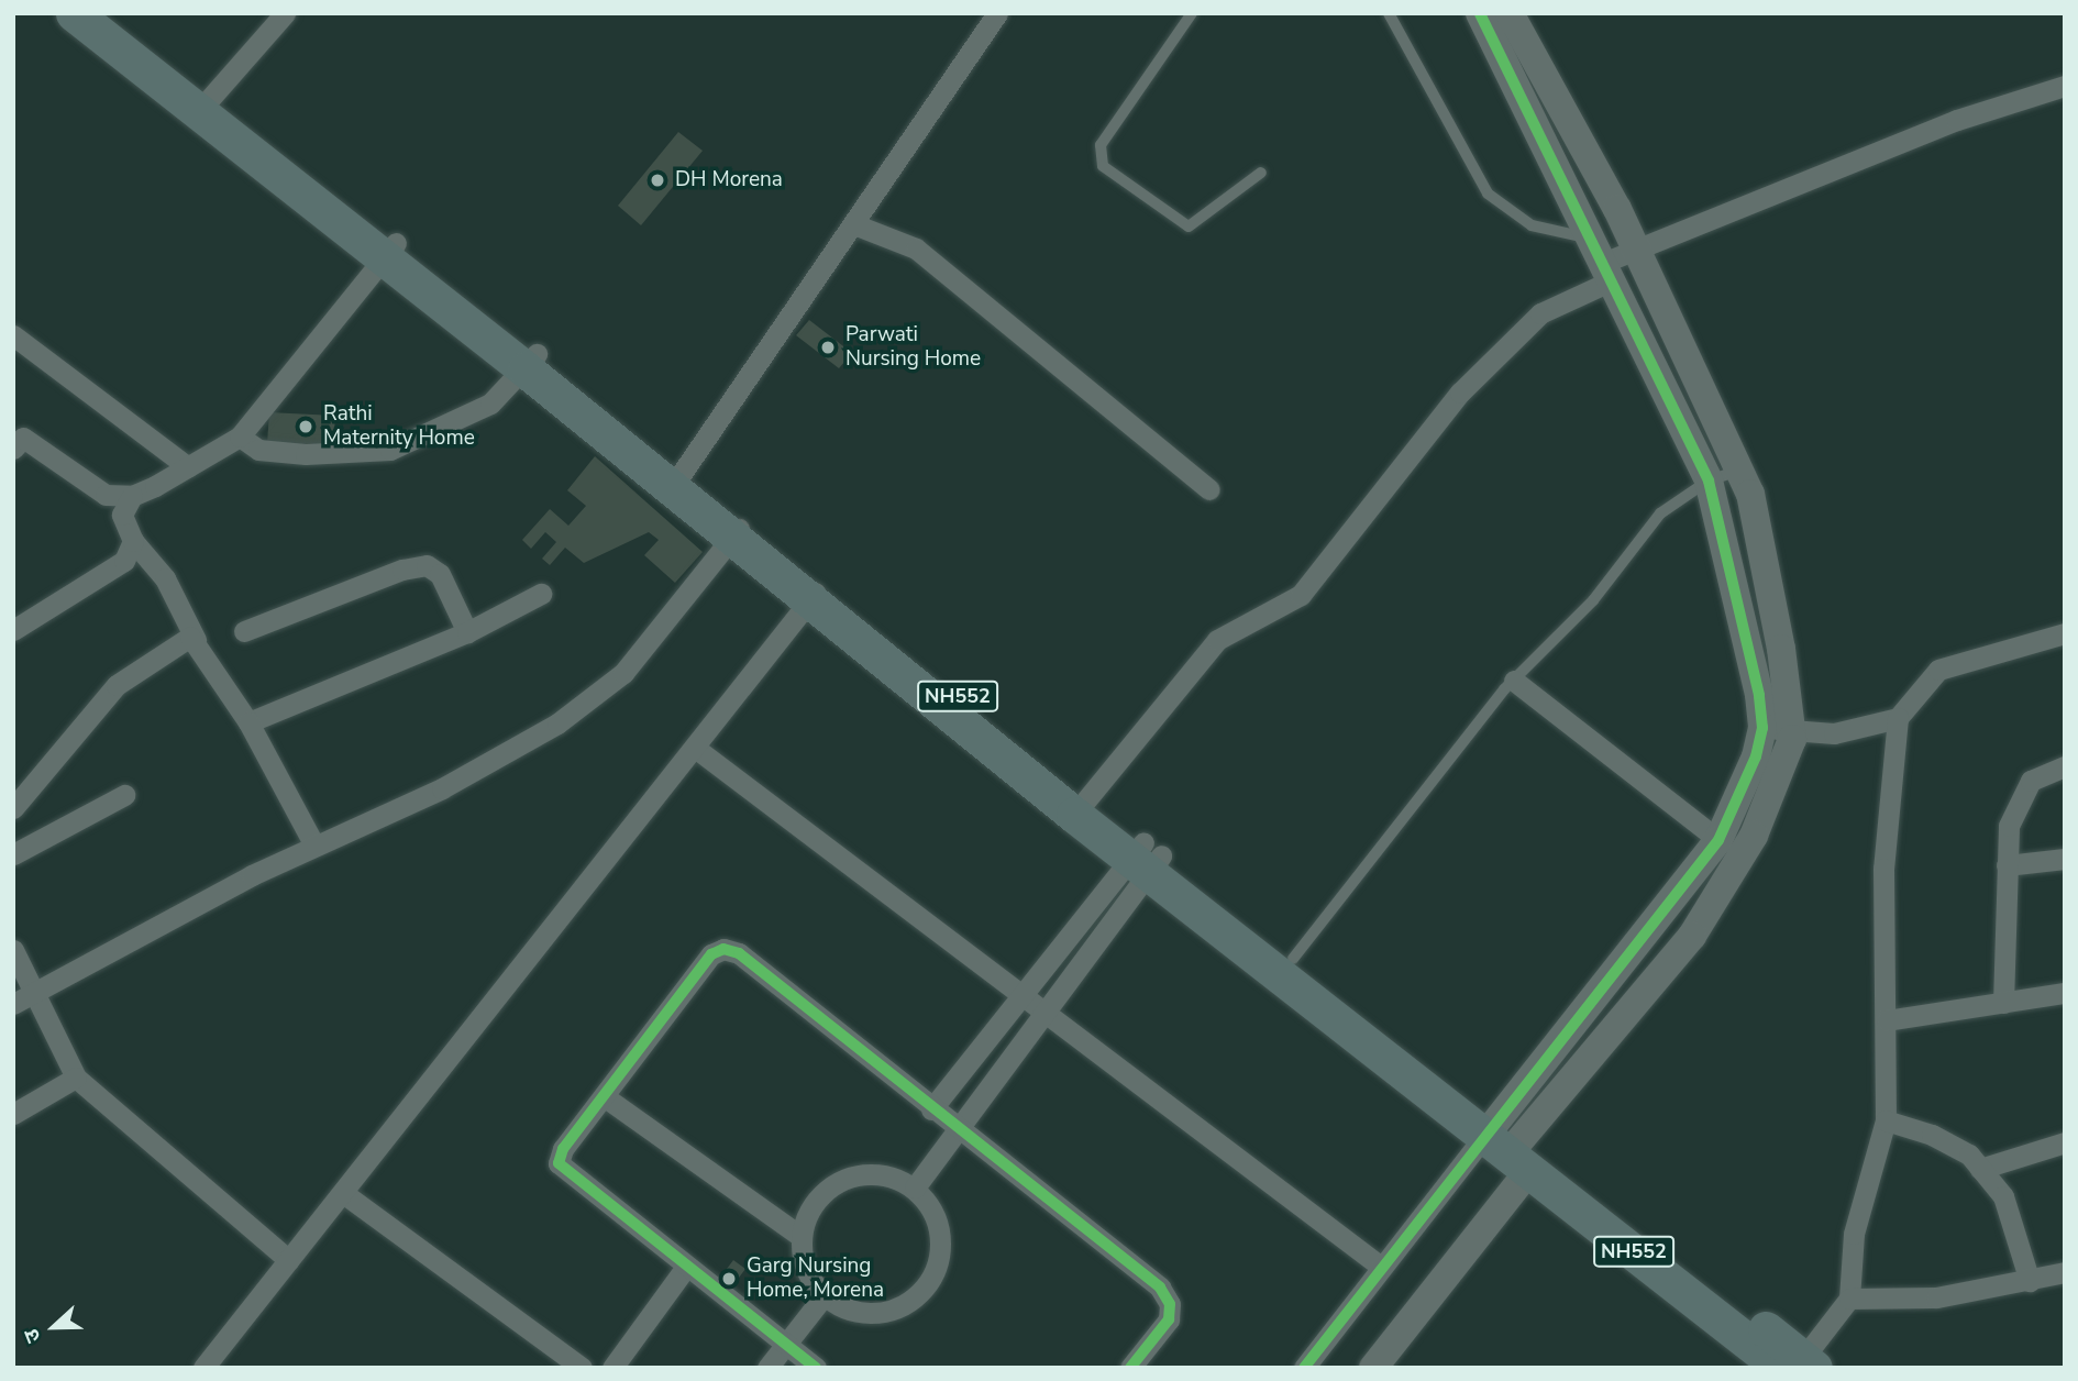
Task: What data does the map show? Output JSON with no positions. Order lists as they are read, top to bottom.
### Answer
{
  "streets": {
    "highway": ["NH552"]
  },
  "places": [
    "DH Morena",
    "Parwati Nursing Home",
    "Rathi Maternity Home",
    "Garg Nursing Home, Morena"
  ],
  "north": "left"
}
